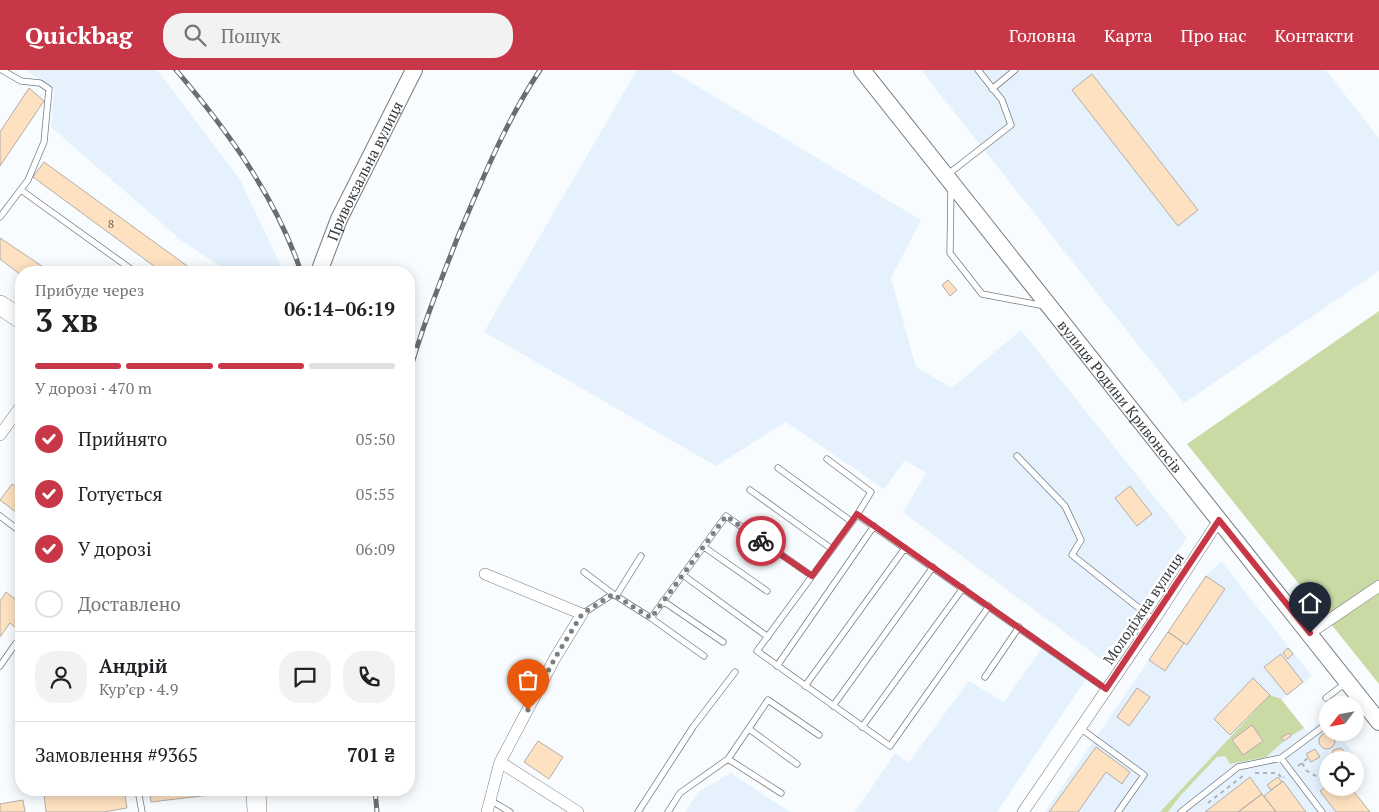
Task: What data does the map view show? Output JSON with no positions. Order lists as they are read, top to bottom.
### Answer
{
  "streets": {
    "main road": ["Привокзальна вулиця", "вулиця Родини Кривоносів"],
    "street": ["Молодіжна вулиця"]
  },
  "crossings": [
    ["вулиця Родини Кривоносів", "Молодіжна вулиця"]
  ],
  "house_numbers": ["8"],
  "north": "bottom left",
  "page": {
    "header": "Quickbag",
    "search": "Пошук",
    "nav": [
      "Головна",
      "Карта",
      "Про нас",
      "Контакти"
    ],
    "heading": ["3 хв", "Прибуде через", "06:14–06:19"],
    "panel": [
      "Андрій",
      "Кур’єр · 4.9",
      "Замовлення #9365",
      "701 ₴"
    ],
    "bar": "У дорозі · 470 m",
    "list": [
      ["Прийнято", "05:50"],
      ["Готується", "05:55"],
      ["У дорозі", "06:09"],
      "Доставлено"
    ]
  }
}
